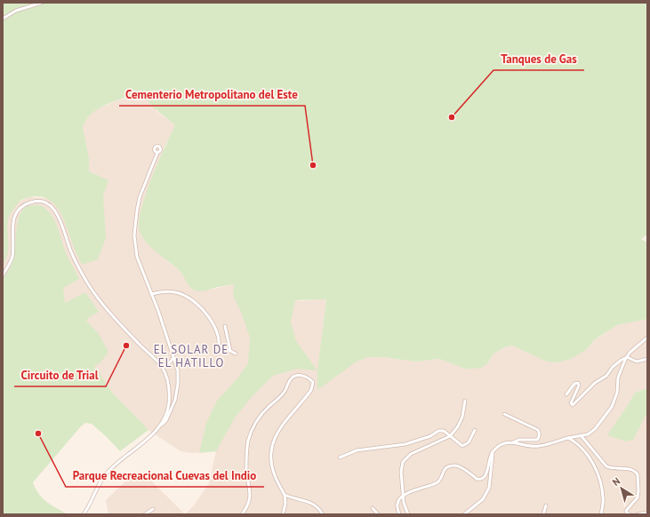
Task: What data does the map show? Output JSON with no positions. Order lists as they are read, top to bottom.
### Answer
{
  "districts": ["EL SOLAR DE EL HATILLO"],
  "places": [
    "Tanques de Gas",
    "Cementerio Metropolitano del Este",
    "Circuito de Trial",
    "Parque Recreacional Cuevas del Indio"
  ],
  "north": "top left"
}
